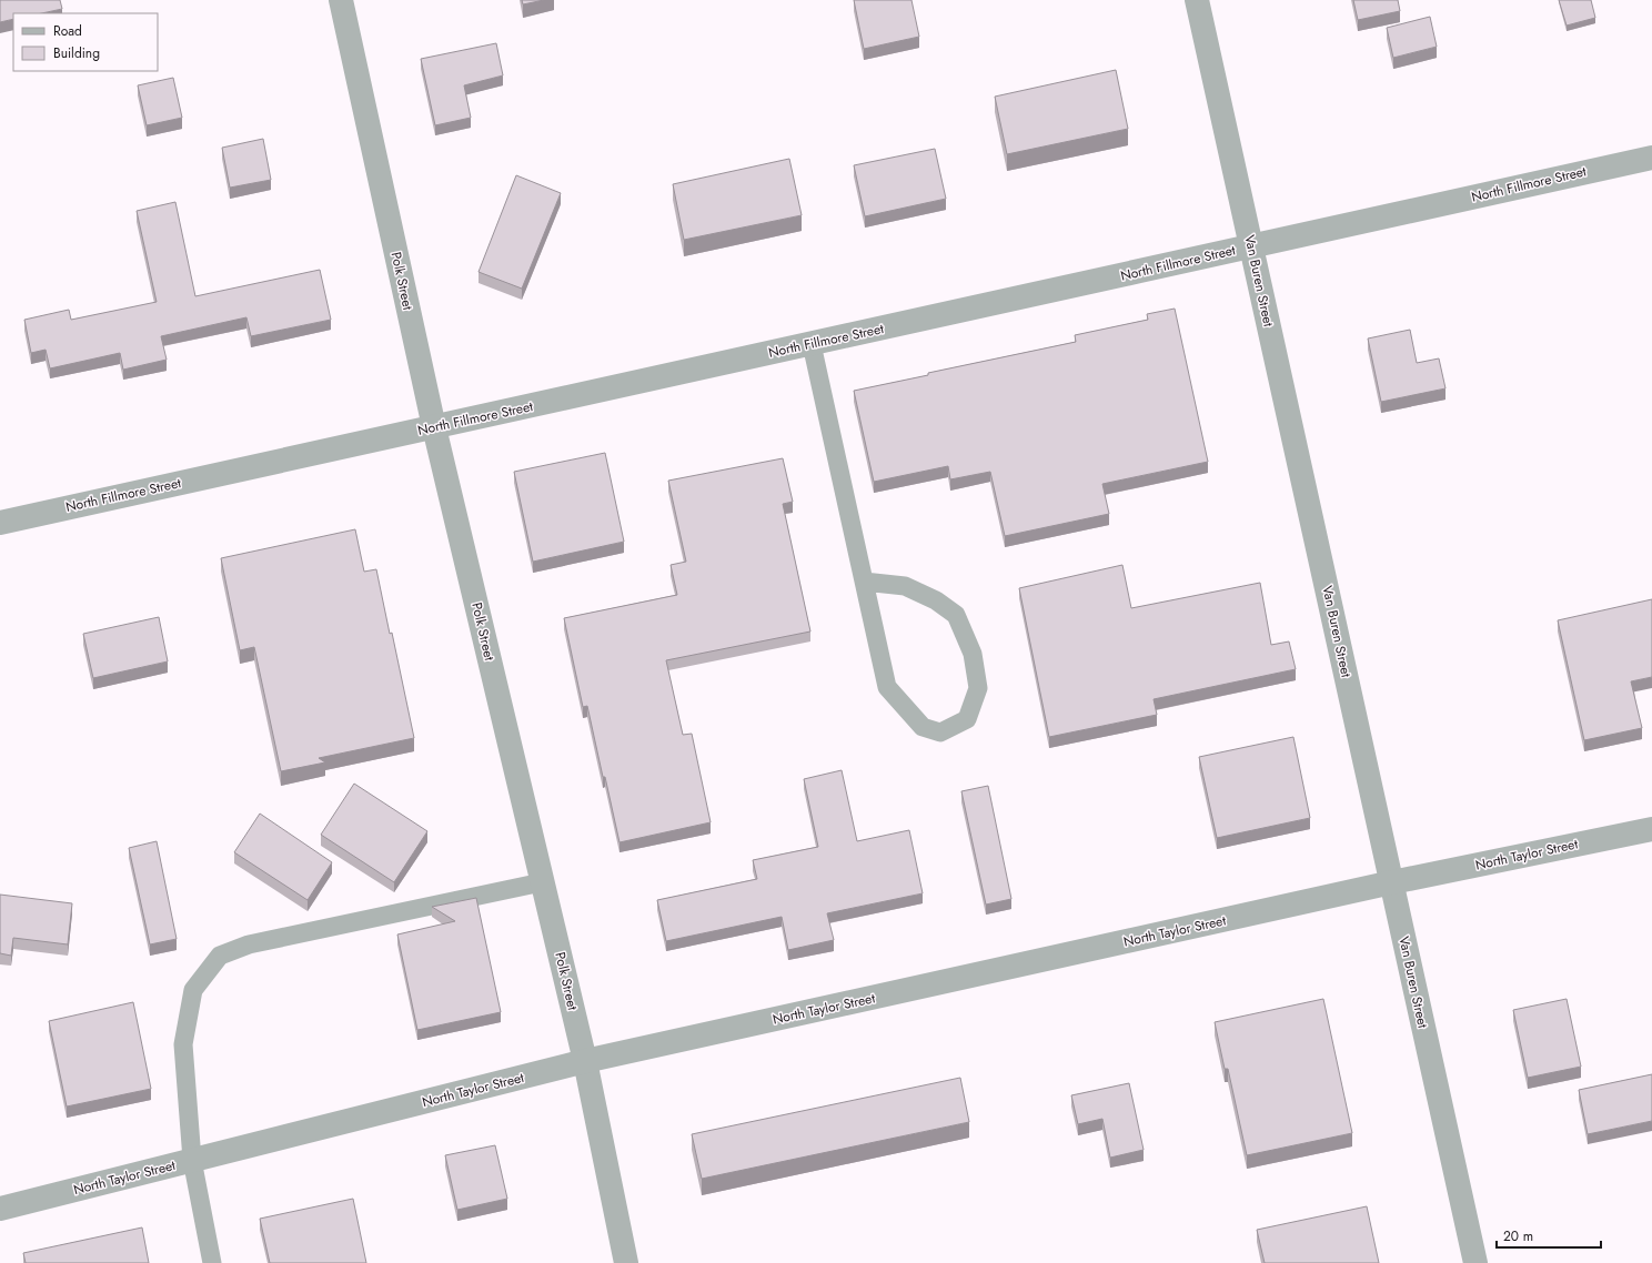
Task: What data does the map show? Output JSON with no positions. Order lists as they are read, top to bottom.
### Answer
{
  "streets": {
    "street": [
      "North Fillmore Street",
      "Polk Street",
      "Van Buren Street",
      "North Taylor Street"
    ]
  },
  "crossings": [
    ["North Fillmore Street", "Polk Street"],
    ["North Fillmore Street", "Van Buren Street"],
    ["Polk Street", "North Taylor Street"],
    ["Van Buren Street", "North Taylor Street"]
  ],
  "legend": ["Road", "Building"],
  "scale_bar": "20 m"
}
